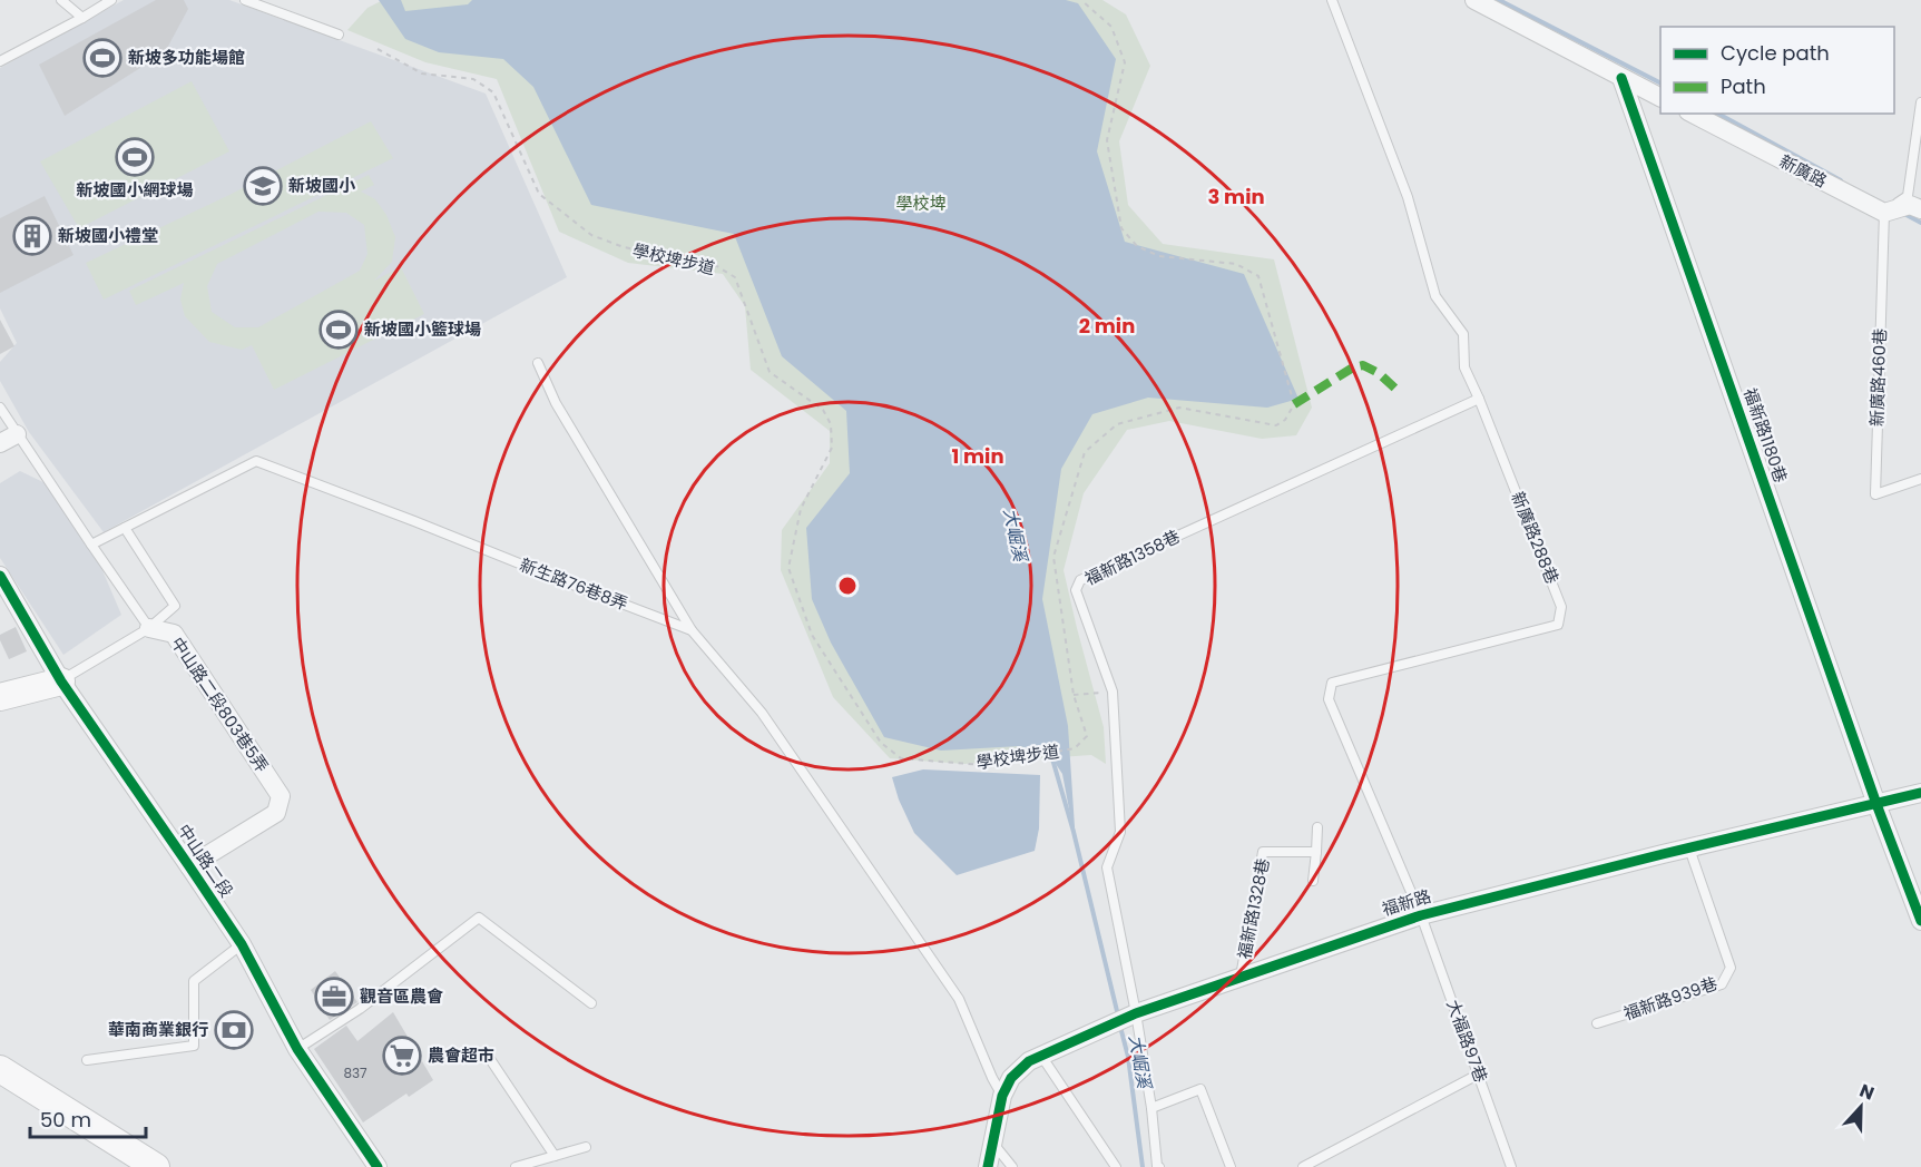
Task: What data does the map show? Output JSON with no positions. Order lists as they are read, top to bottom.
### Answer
{
  "streets": {
    "street": [
      "新廣路",
      "福新路1180巷",
      "中山路二段803巷5弄",
      "中山路二段",
      "福新路"
    ],
    "lane": [
      "新廣路460巷",
      "新廣路288巷",
      "福新路1358巷",
      "新生路76巷8弄",
      "福新路1328巷",
      "福新路939巷",
      "大福路97巷"
    ],
    "path": ["學校埤步道"]
  },
  "crossings": [
    ["新廣路", "新廣路460巷"],
    ["福新路1180巷", "福新路"],
    ["新廣路288巷", "福新路1358巷"],
    ["新廣路288巷", "福新路"],
    ["新廣路288巷", "大福路97巷"],
    ["福新路1358巷", "福新路"],
    ["新生路76巷8弄", "福新路"],
    ["中山路二段803巷5弄", "中山路二段"],
    ["福新路", "福新路1328巷"],
    ["福新路", "福新路939巷"],
    ["福新路", "大福路97巷"]
  ],
  "water": ["大崛溪"],
  "parks": ["學校埤"],
  "places": {
    "sports": ["新坡多功能場館", "新坡國小網球場", "新坡國小籃球場"],
    "school or university": ["新坡國小"],
    "building": ["新坡國小禮堂"],
    "office": ["觀音區農會"],
    "bank": ["華南商業銀行"],
    "supermarket": ["農會超市"]
  },
  "house_numbers": ["837"],
  "legend": ["Cycle path", "Path"],
  "scale_bar": "50 m",
  "north": "top",
  "rings": ["3 min", "2 min", "1 min"]
}
